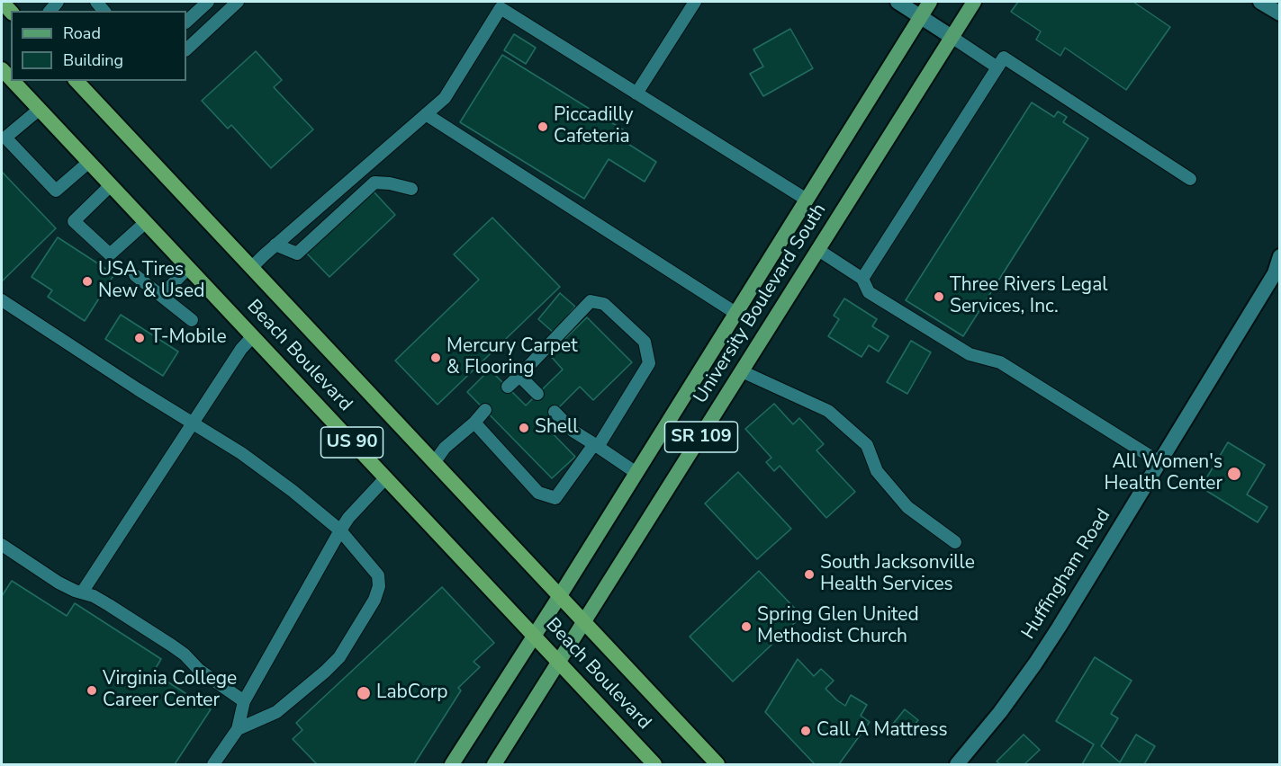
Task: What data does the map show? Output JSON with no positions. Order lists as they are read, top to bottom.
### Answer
{
  "streets": {
    "highway": ["Beach Boulevard", "US 90"],
    "main road": ["University Boulevard South", "SR 109"],
    "street": ["Huffingham Road"]
  },
  "crossings": [
    ["University Boulevard South", "Beach Boulevard"]
  ],
  "places": [
    "Piccadilly Cafeteria",
    "USA Tires New & Used",
    "Three Rivers Legal Services, Inc.",
    "T-Mobile",
    "Mercury Carpet & Flooring",
    "Shell",
    "All Women's Health Center",
    "South Jacksonville Health Services",
    "Spring Glen United Methodist Church",
    "Virginia College Career Center",
    "LabCorp",
    "Call A Mattress"
  ],
  "legend": ["Road", "Building"]
}
